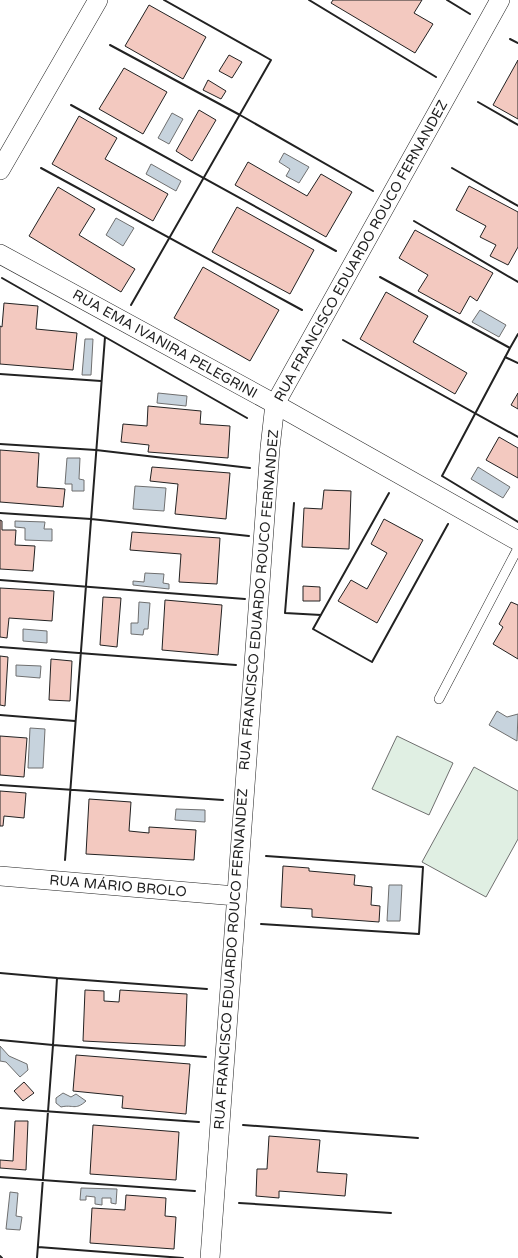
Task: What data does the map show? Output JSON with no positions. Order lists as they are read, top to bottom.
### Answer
{
  "streets": {
    "street": ["RUA FRANCISCO EDUARDO ROUCO FERNANDEZ", "RUA EMA IVANIRA PELEGRINI", "RUA MÁRIO BROLO"]
  },
  "crossings": [
    ["RUA FRANCISCO EDUARDO ROUCO FERNANDEZ", "RUA EMA IVANIRA PELEGRINI"],
    ["RUA FRANCISCO EDUARDO ROUCO FERNANDEZ", "RUA MÁRIO BROLO"]
  ]
}
